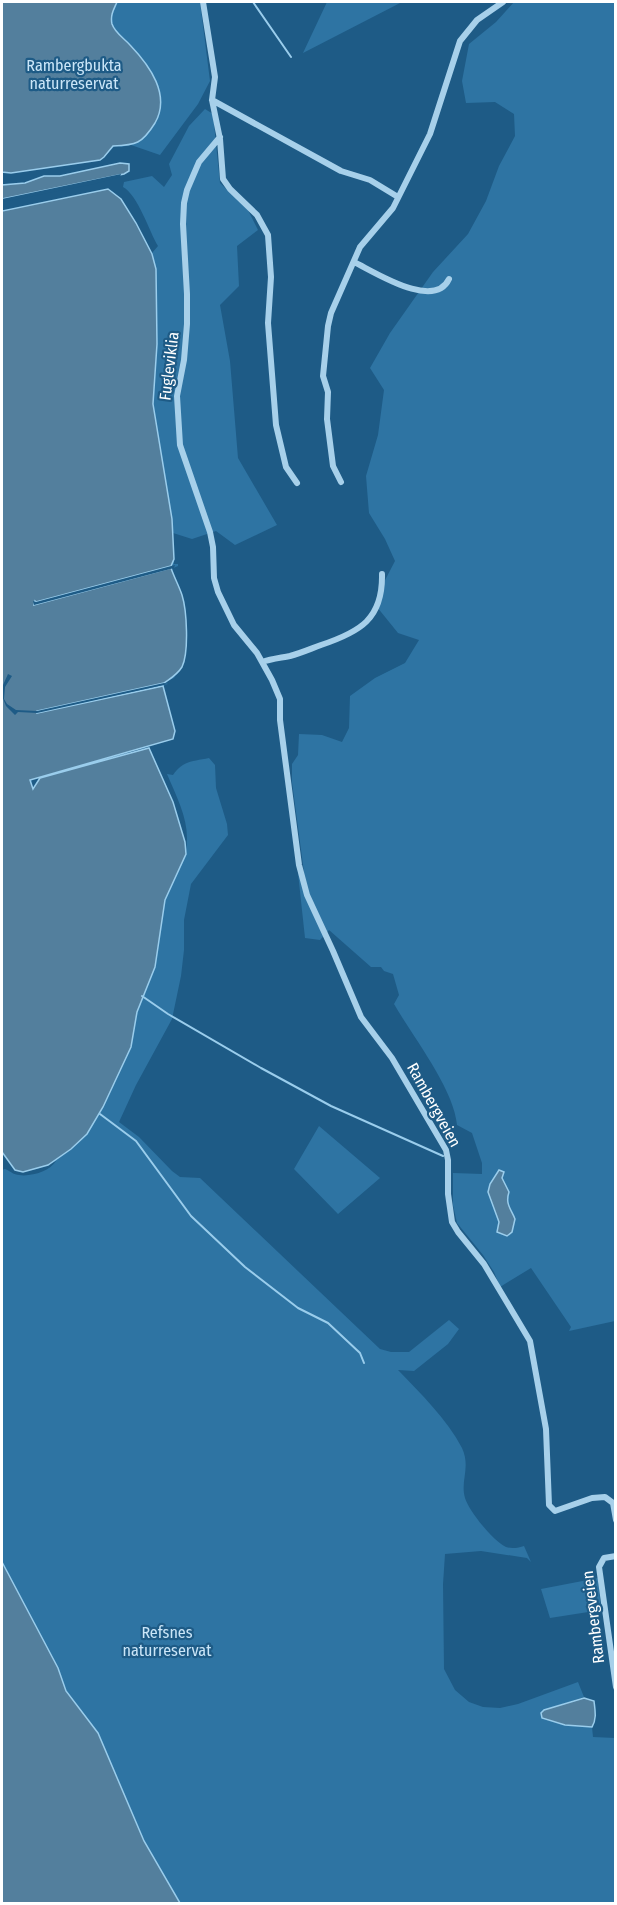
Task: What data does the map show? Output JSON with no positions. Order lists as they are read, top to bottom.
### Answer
{
  "streets": {
    "street": ["Fugleviklia", "Rambergveien"]
  },
  "crossings": [
    ["Fugleviklia", "Rambergveien"]
  ],
  "parks": ["Rambergbukta naturreservat", "Refsnes naturreservat"]
}
